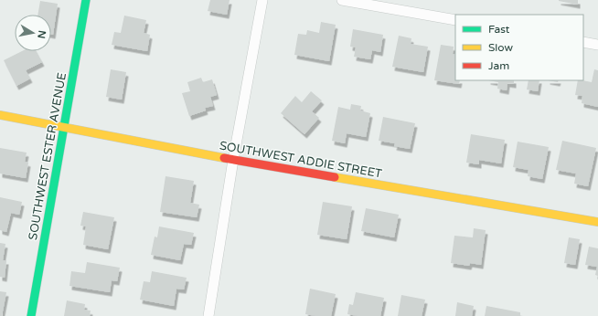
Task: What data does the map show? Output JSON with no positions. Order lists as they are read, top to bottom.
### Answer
{
  "streets": {
    "street": ["SOUTHWEST ESTER AVENUE", "SOUTHWEST ADDIE STREET"]
  },
  "crossings": [
    ["SOUTHWEST ESTER AVENUE", "SOUTHWEST ADDIE STREET"]
  ],
  "legend": ["Fast", "Slow", "Jam"],
  "north": "right"
}
